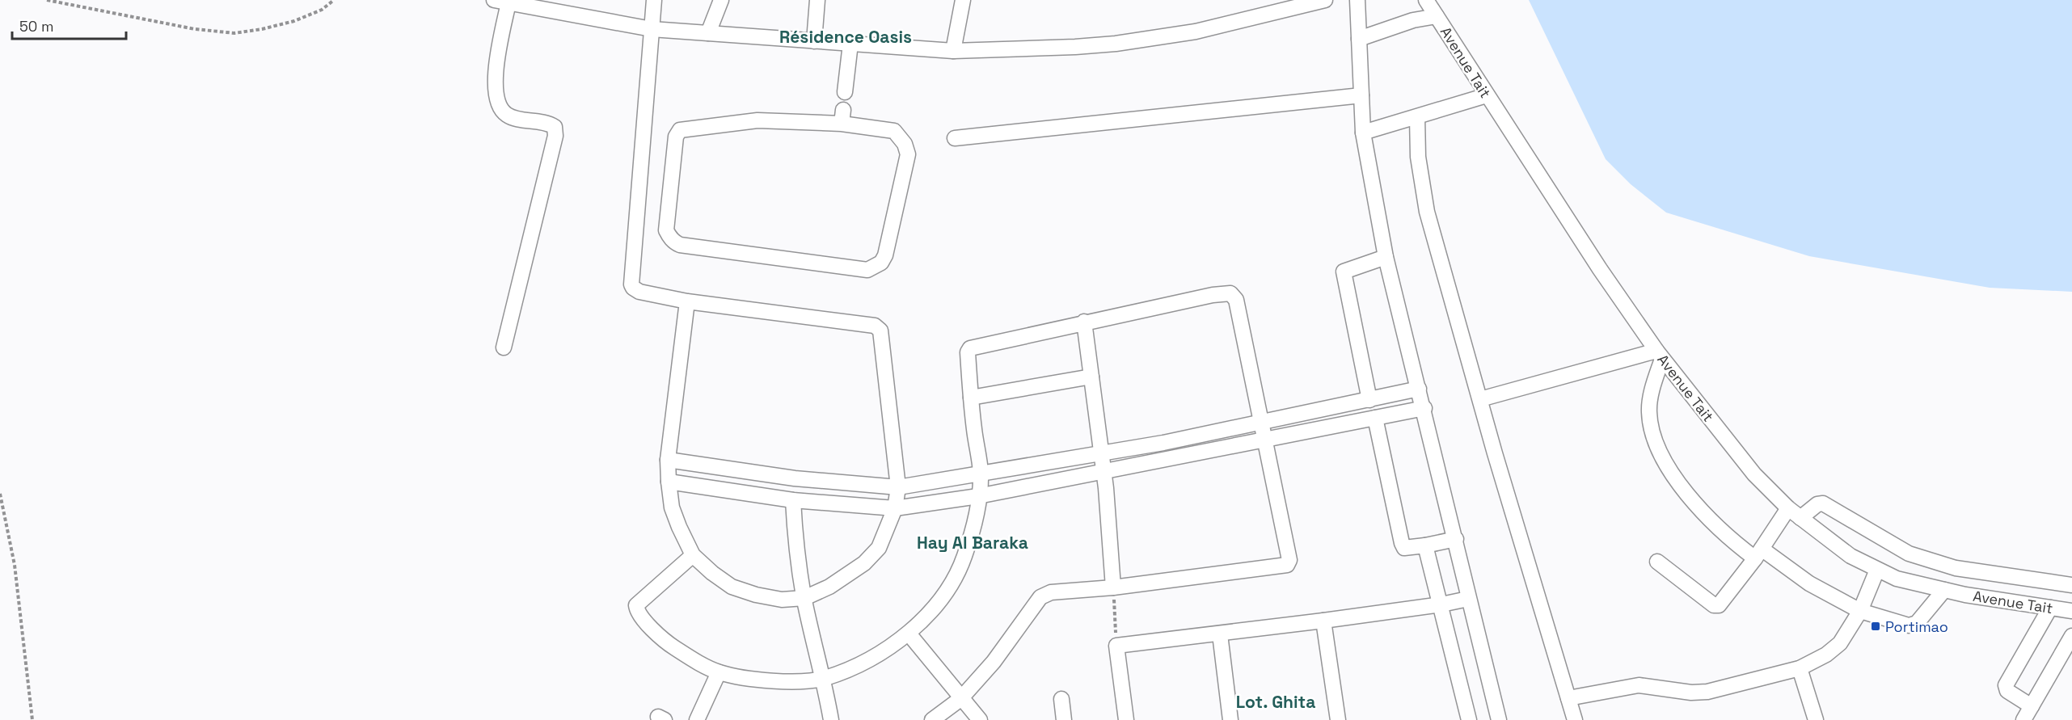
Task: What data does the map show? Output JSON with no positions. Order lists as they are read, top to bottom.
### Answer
{
  "streets": {
    "street": ["Avenue Tait"]
  },
  "districts": ["Résidence Oasis", "Hay Al Baraka", "Lot. Ghita"],
  "places": {
    "transit": ["Portimao"]
  },
  "scale_bar": "50 m"
}
